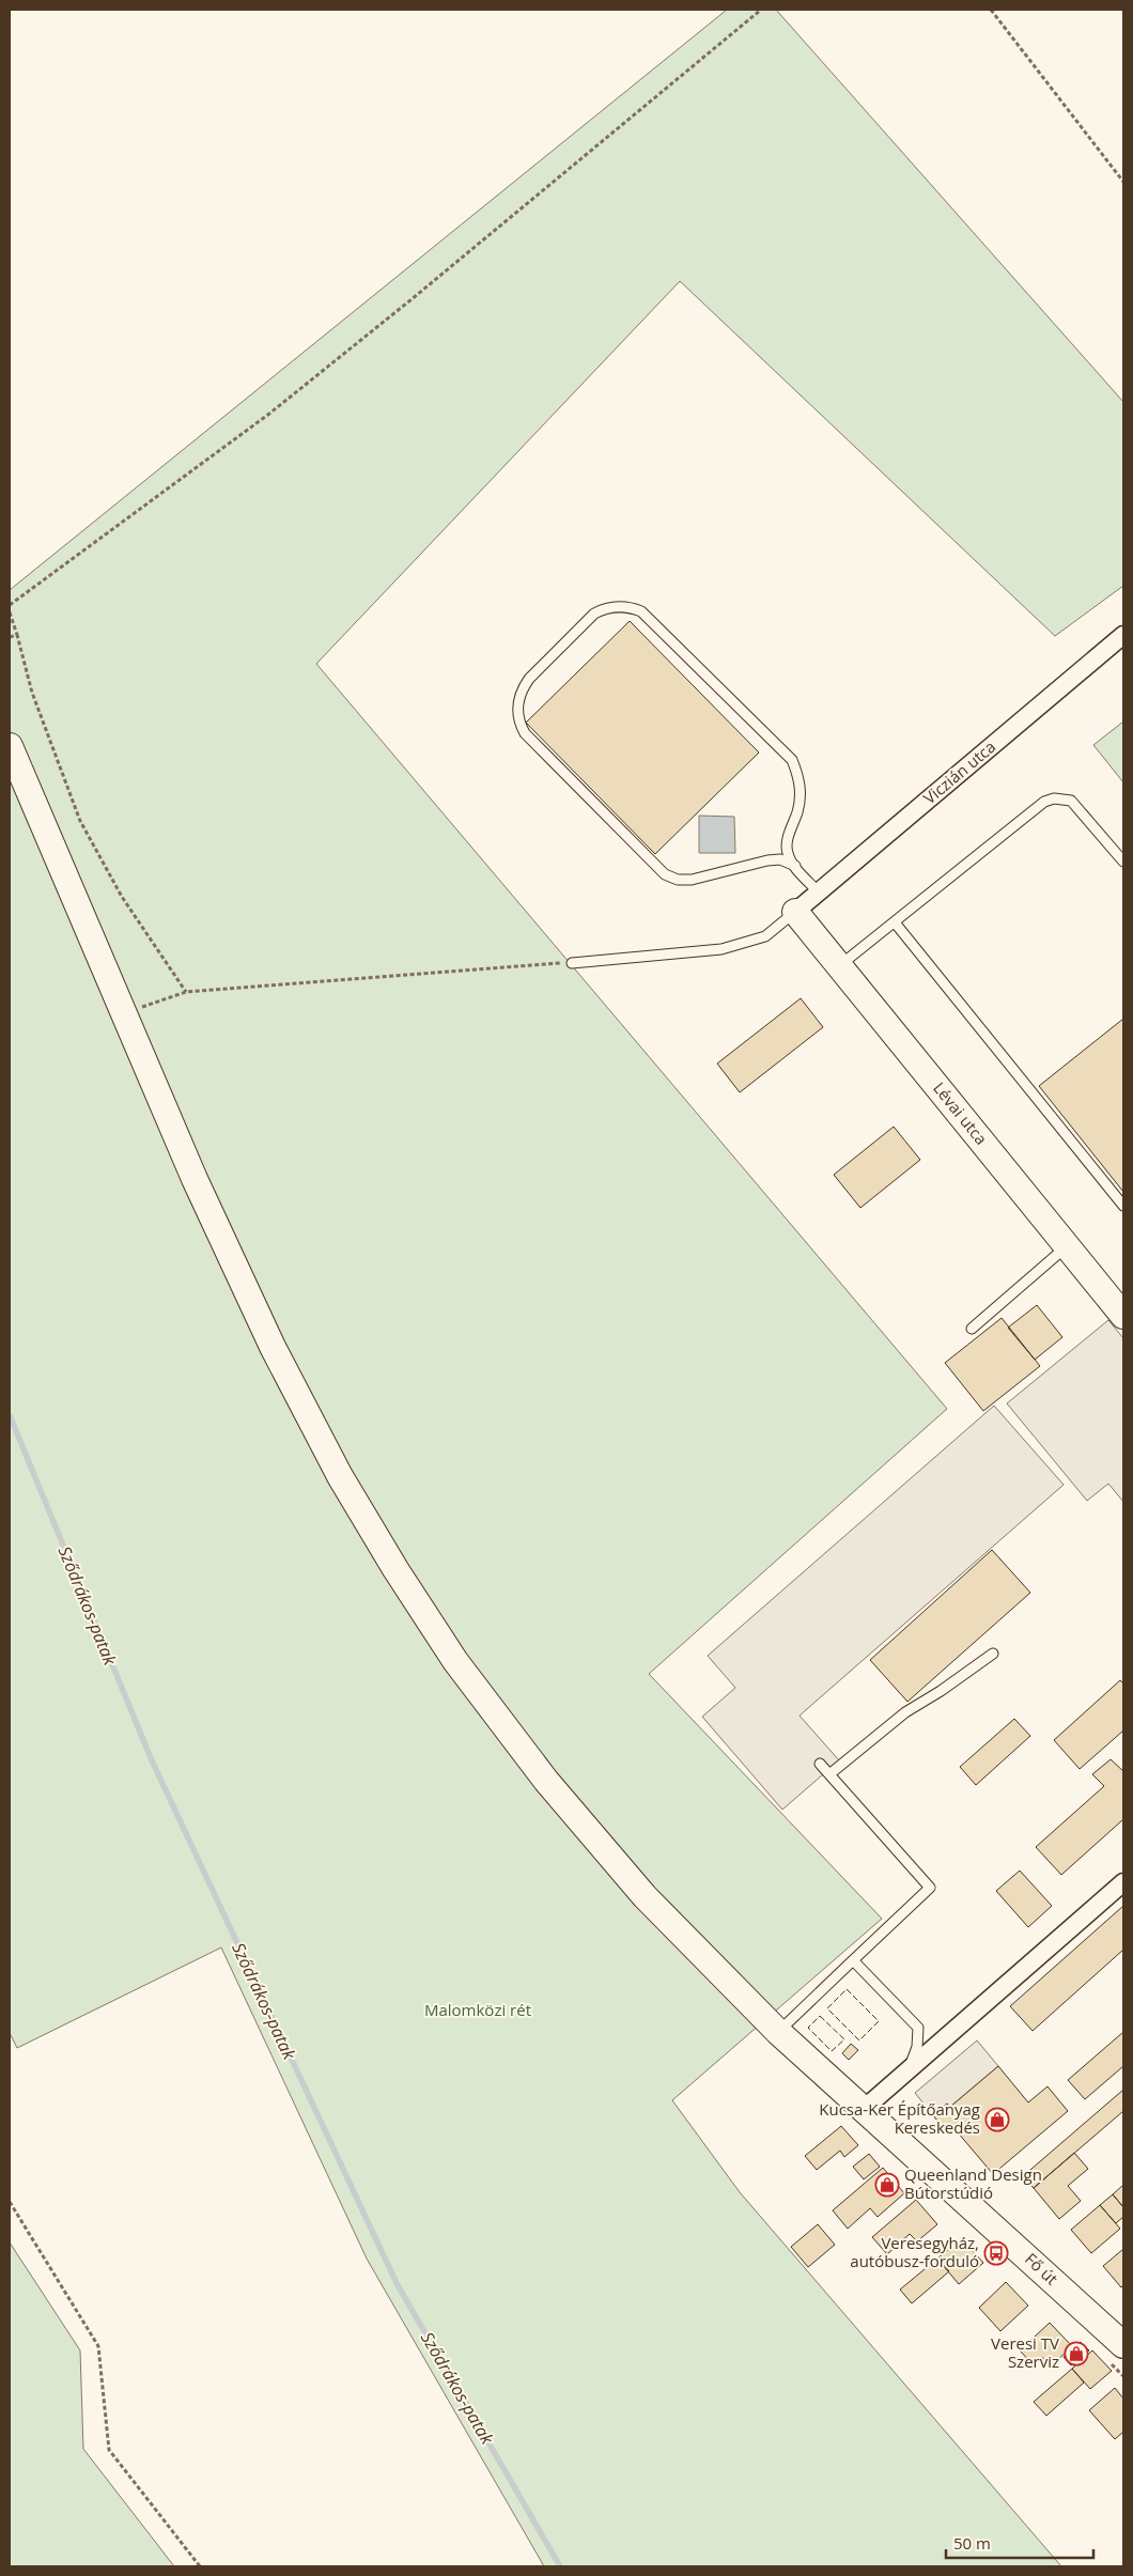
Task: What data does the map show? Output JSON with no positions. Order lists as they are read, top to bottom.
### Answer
{
  "streets": {
    "main road": ["Lévai utca", "Fő út"],
    "street": ["Viczián utca"]
  },
  "crossings": [
    ["Viczián utca", "Lévai utca"]
  ],
  "water": ["Sződrákos-patak"],
  "parks": ["Malomközi rét"],
  "places": {
    "shop": ["Kucsa-Ker Építőanyag Kereskedés", "Queenland Design Bútorstúdió", "Veresi TV Szerviz"],
    "bus stop": ["Veresegyház, autóbusz-forduló"]
  },
  "scale_bar": "50 m"
}
